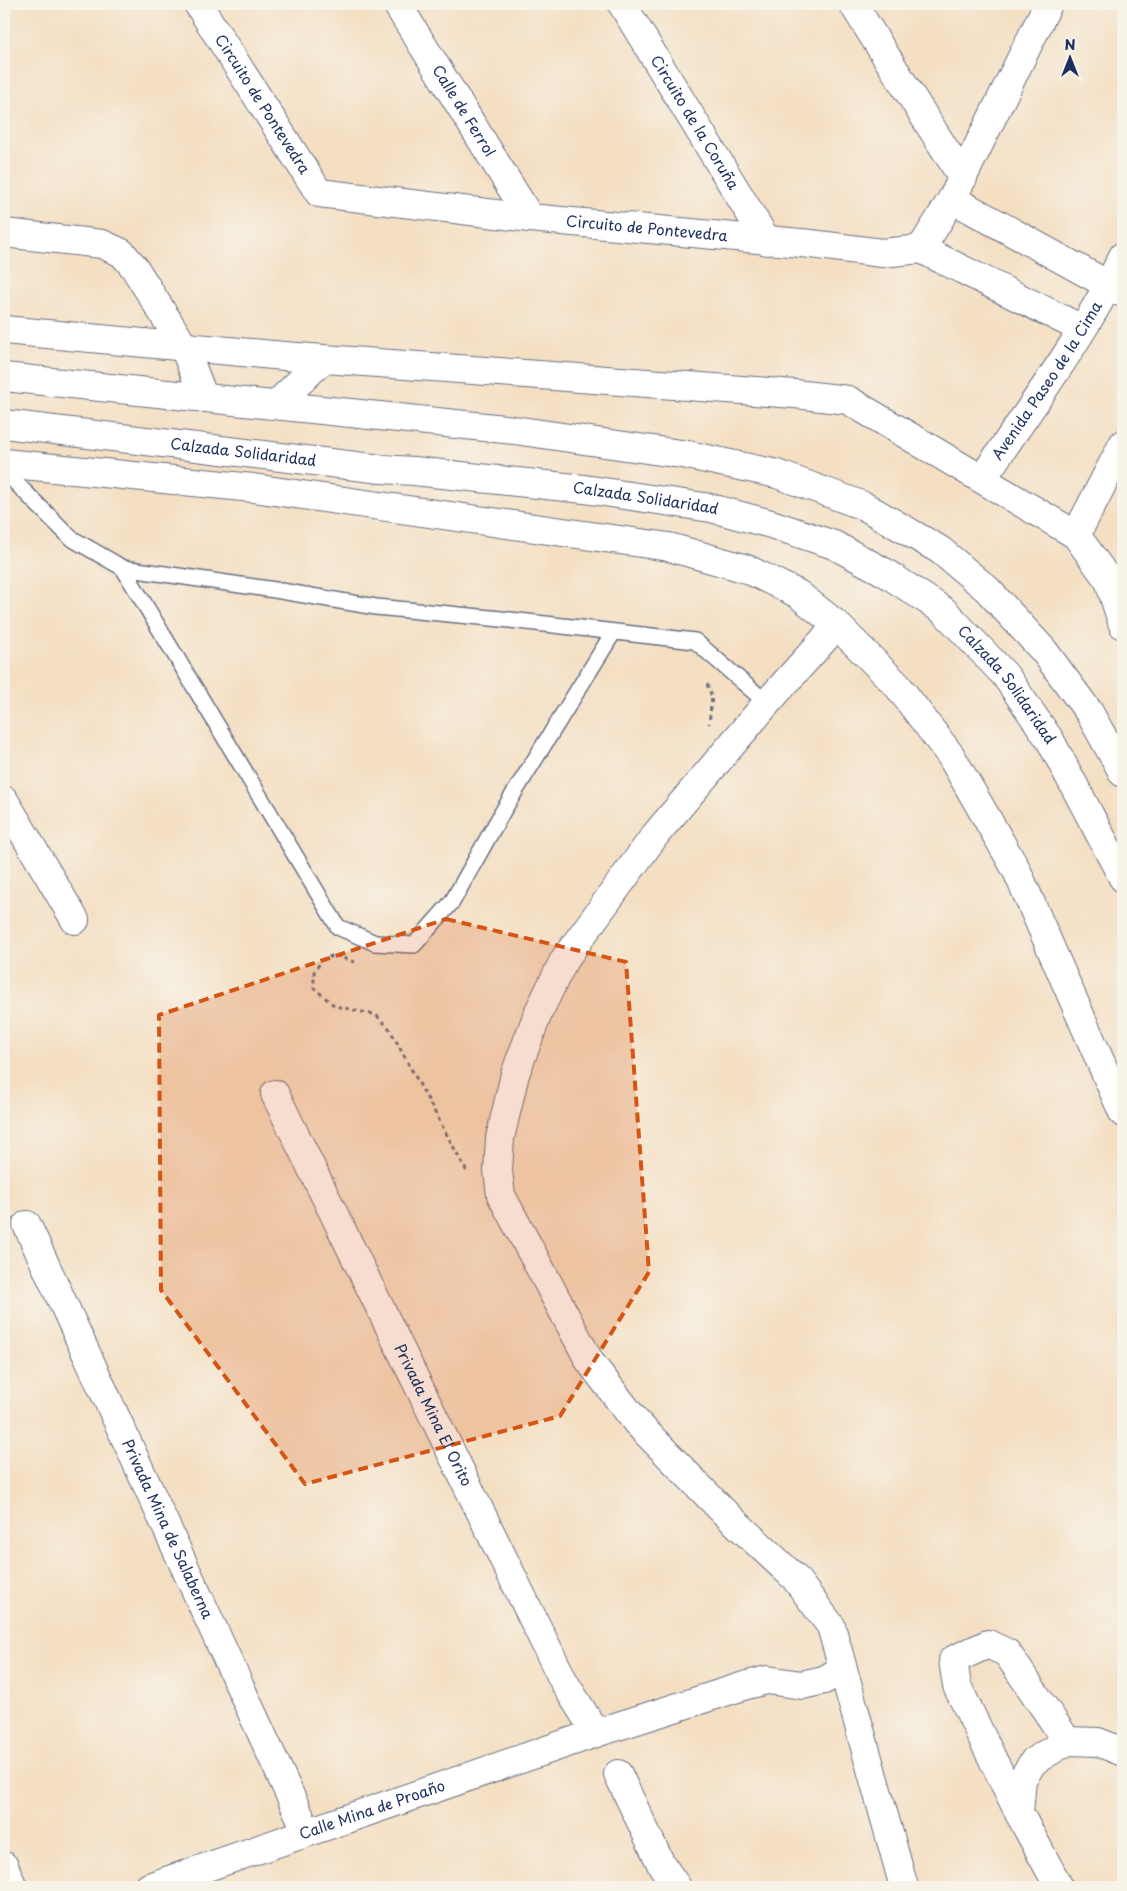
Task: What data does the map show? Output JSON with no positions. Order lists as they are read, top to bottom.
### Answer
{
  "streets": {
    "street": [
      "Circuito de Pontevedra",
      "Calle de Ferrol",
      "Circuito de la Coruña",
      "Avenida Paseo de la Cima",
      "Calzada Solidaridad",
      "Privada Mina El Orito",
      "Privada Mina de Salaberna",
      "Calle Mina de Proaño"
    ]
  },
  "crossings": [
    ["Circuito de Pontevedra", "Calle de Ferrol"],
    ["Circuito de Pontevedra", "Circuito de la Coruña"],
    ["Privada Mina El Orito", "Calle Mina de Proaño"],
    ["Privada Mina de Salaberna", "Calle Mina de Proaño"]
  ],
  "north": "top"
}
